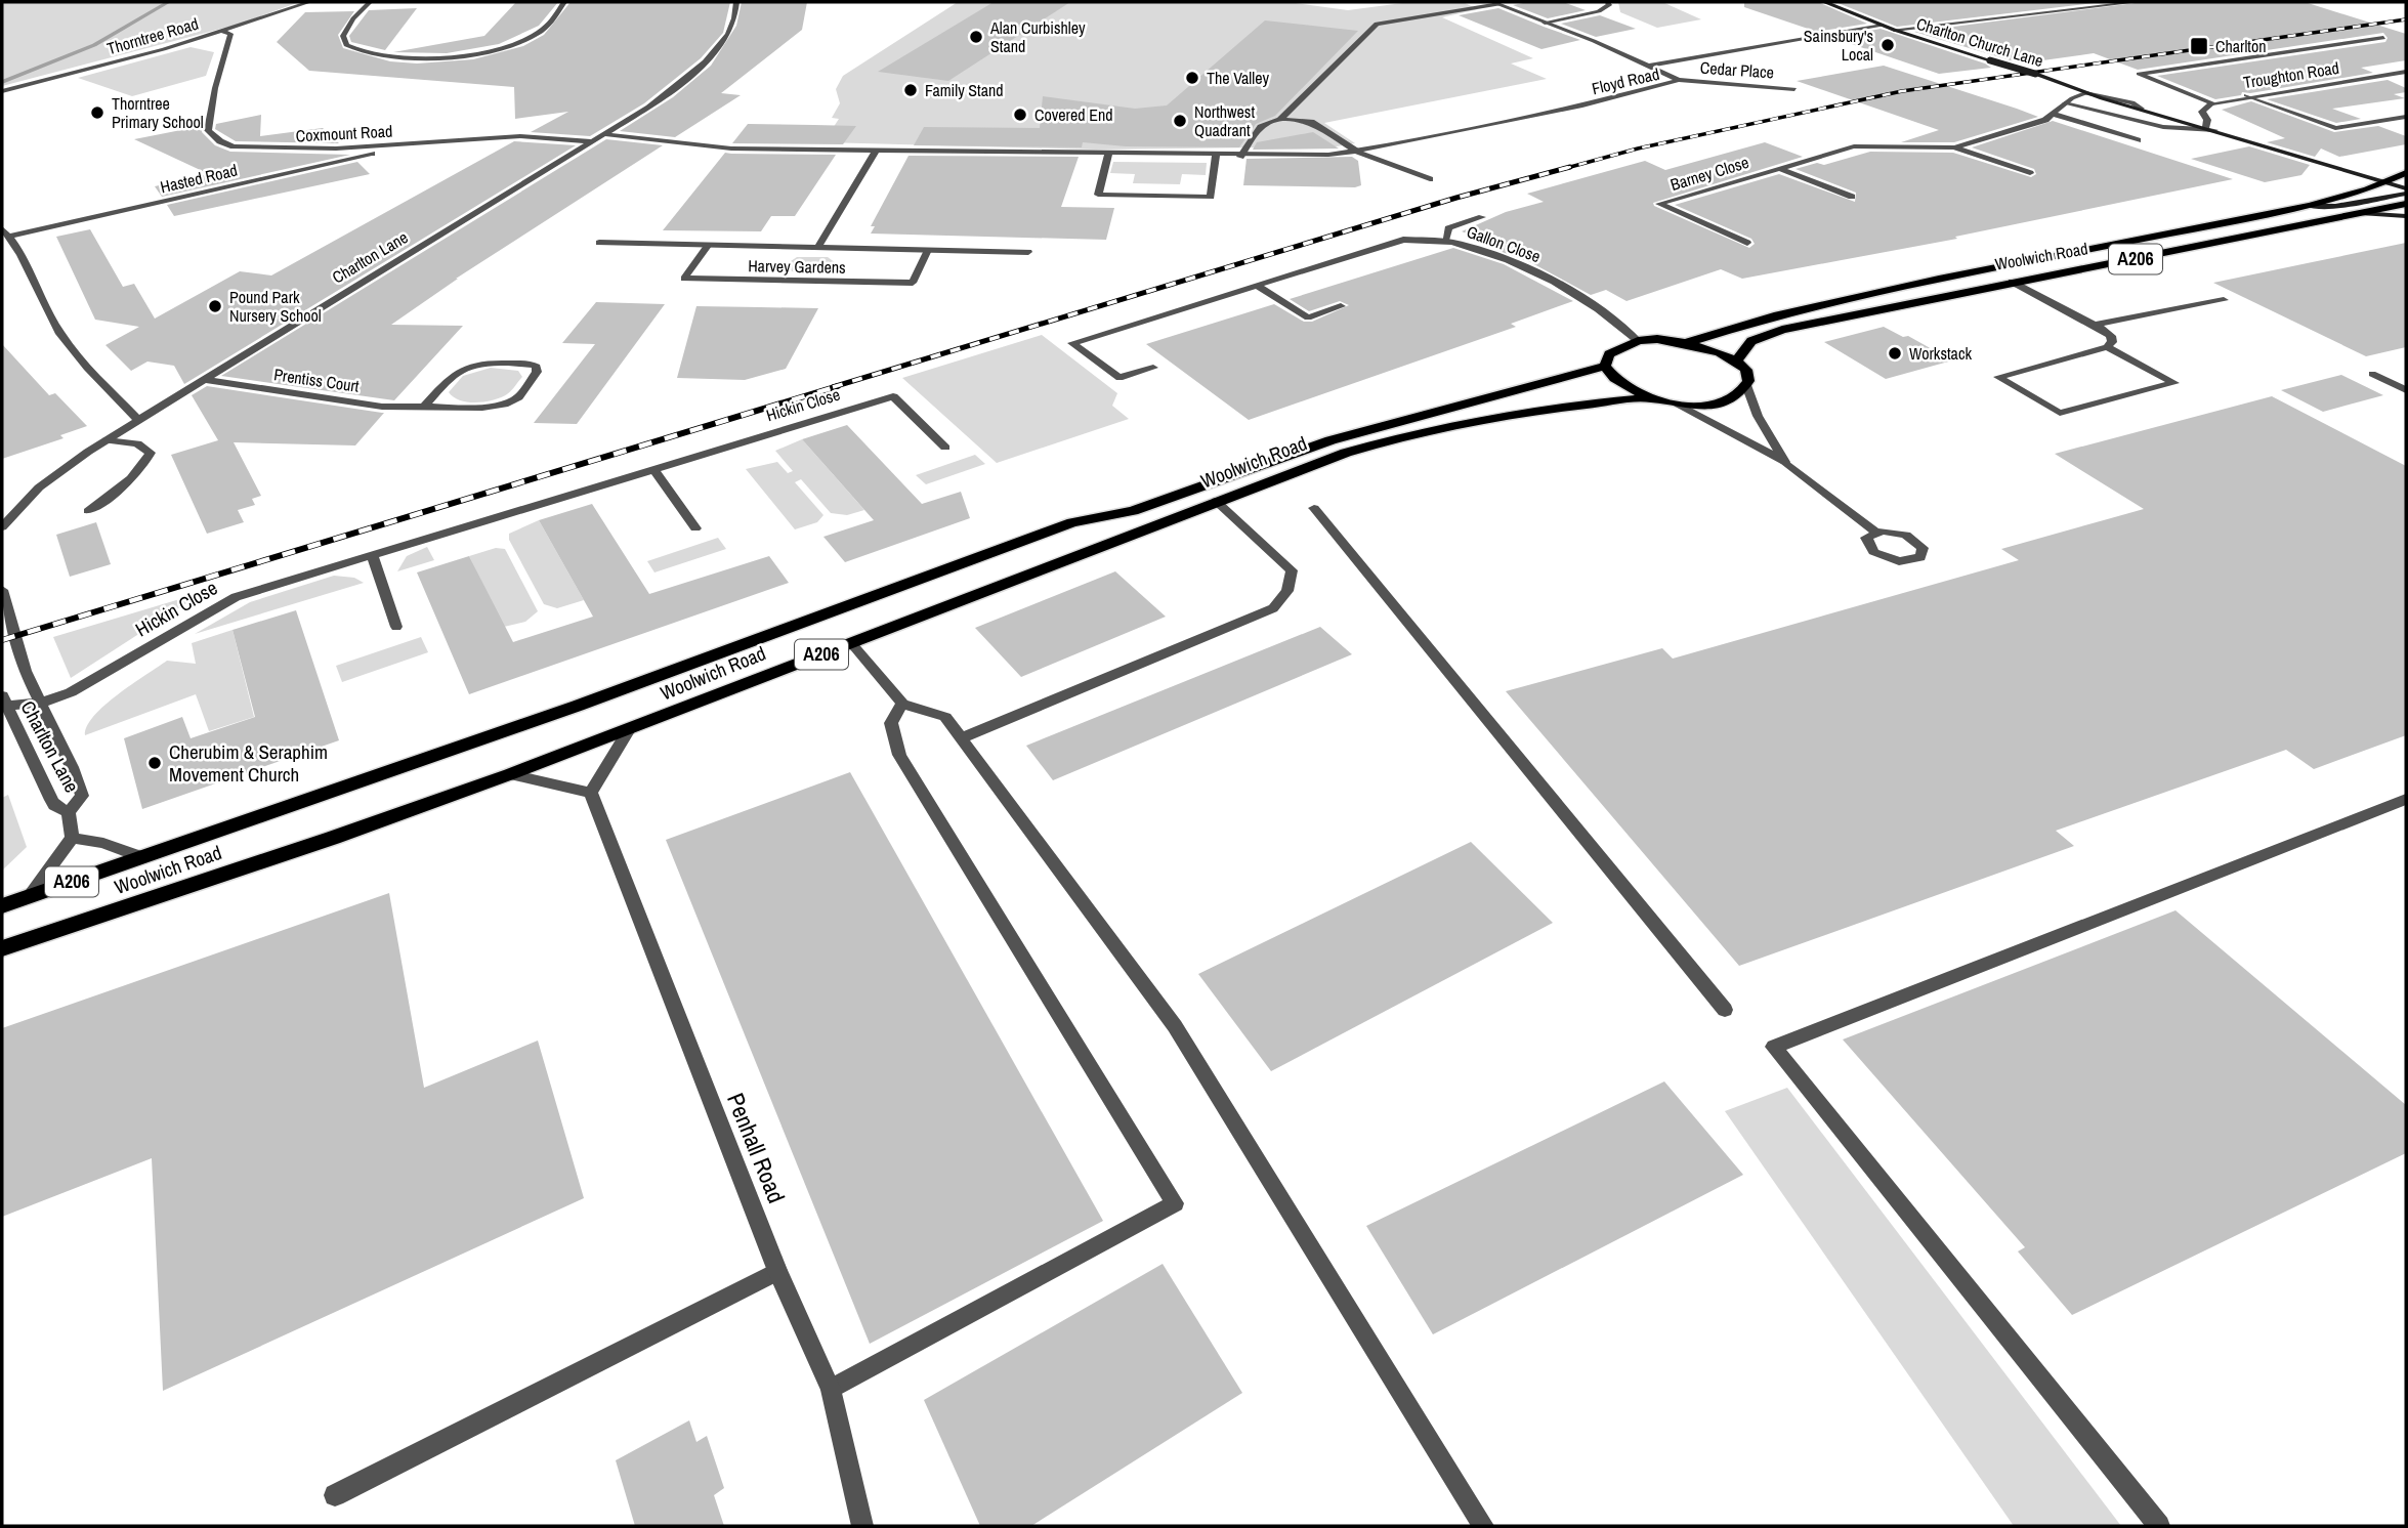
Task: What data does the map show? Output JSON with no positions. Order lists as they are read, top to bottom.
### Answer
{
  "streets": {
    "main road": ["Woolwich Road", "A206"],
    "street": [
      "Thorntree Road",
      "Charlton Church Lane",
      "Cedar Place",
      "Troughton Road",
      "Floyd Road",
      "Coxmount Road",
      "Barney Close",
      "Hasted Road",
      "Gallon Close",
      "Charlton Lane",
      "Harvey Gardens",
      "Prentiss Court",
      "Hickin Close",
      "Penhall Road"
    ]
  },
  "crossings": [
    ["Thorntree Road", "Coxmount Road"],
    ["Charlton Church Lane", "Floyd Road"],
    ["Charlton Church Lane", "Barney Close"],
    ["Charlton Church Lane", "Woolwich Road"],
    ["Cedar Place", "Floyd Road"],
    ["Coxmount Road", "Hasted Road"],
    ["Coxmount Road", "Charlton Lane"],
    ["Gallon Close", "Woolwich Road"],
    ["Charlton Lane", "Prentiss Court"],
    ["Charlton Lane", "Hickin Close"]
  ],
  "places": {
    "other": [
      "Alan Curbishley Stand",
      "Sainsbury's Local",
      "The Valley",
      "Family Stand",
      "Thorntree Primary School",
      "Covered End",
      "Northwest Quadrant",
      "Pound Park Nursery School",
      "Workstack",
      "Cherubim & Seraphim Movement Church"
    ],
    "transit": ["Charlton"]
  }
}
